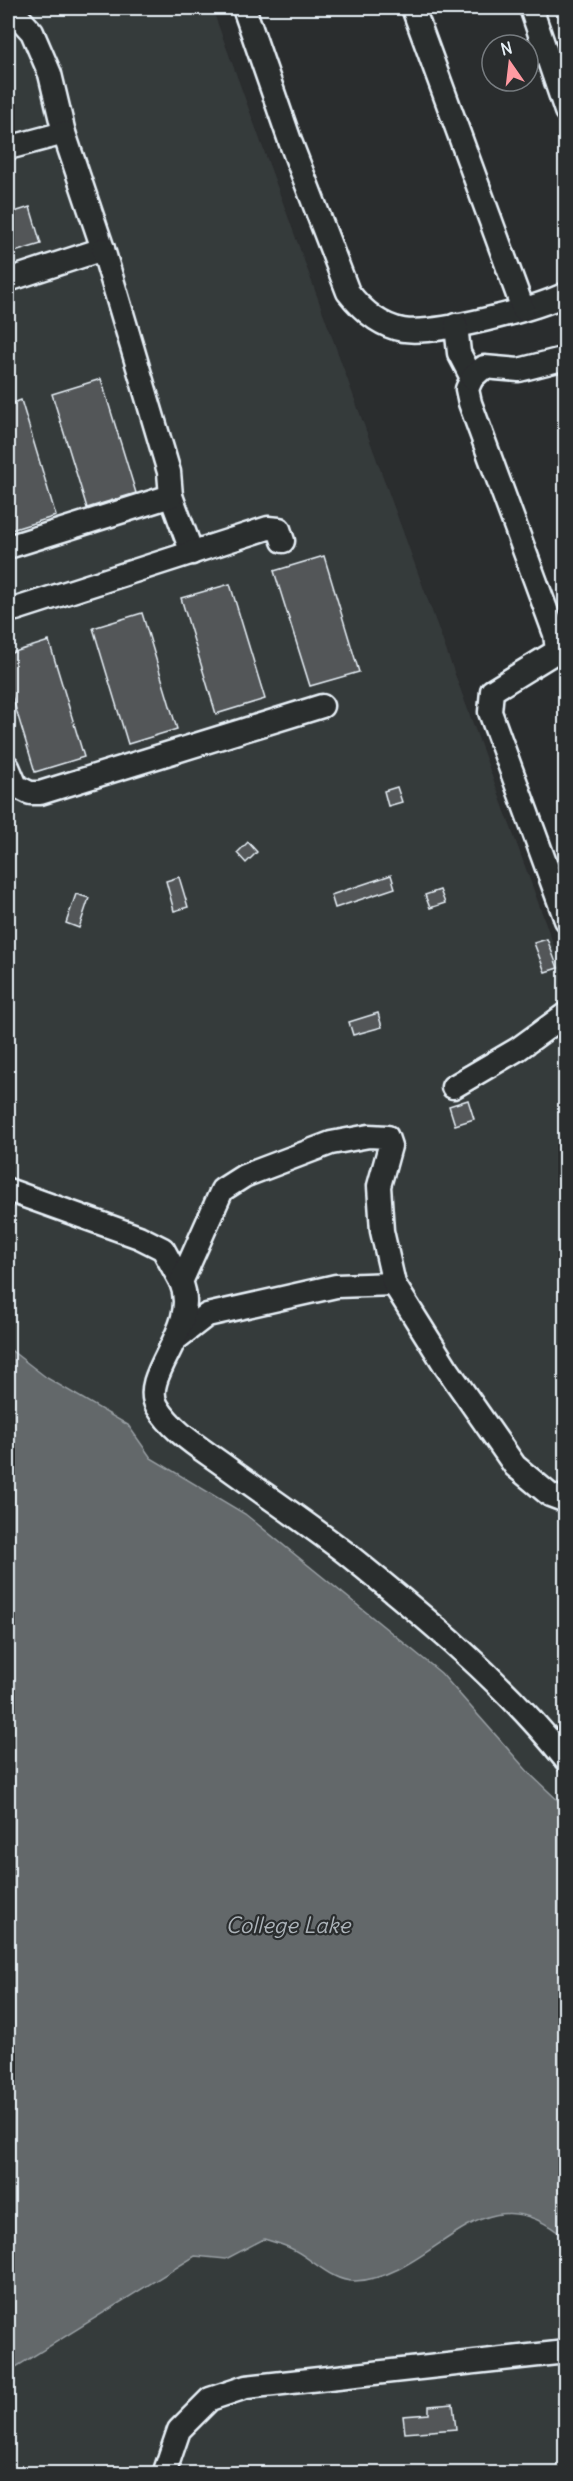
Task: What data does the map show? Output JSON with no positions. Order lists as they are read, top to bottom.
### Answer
{
  "water": ["College Lake"],
  "north": "top"
}
